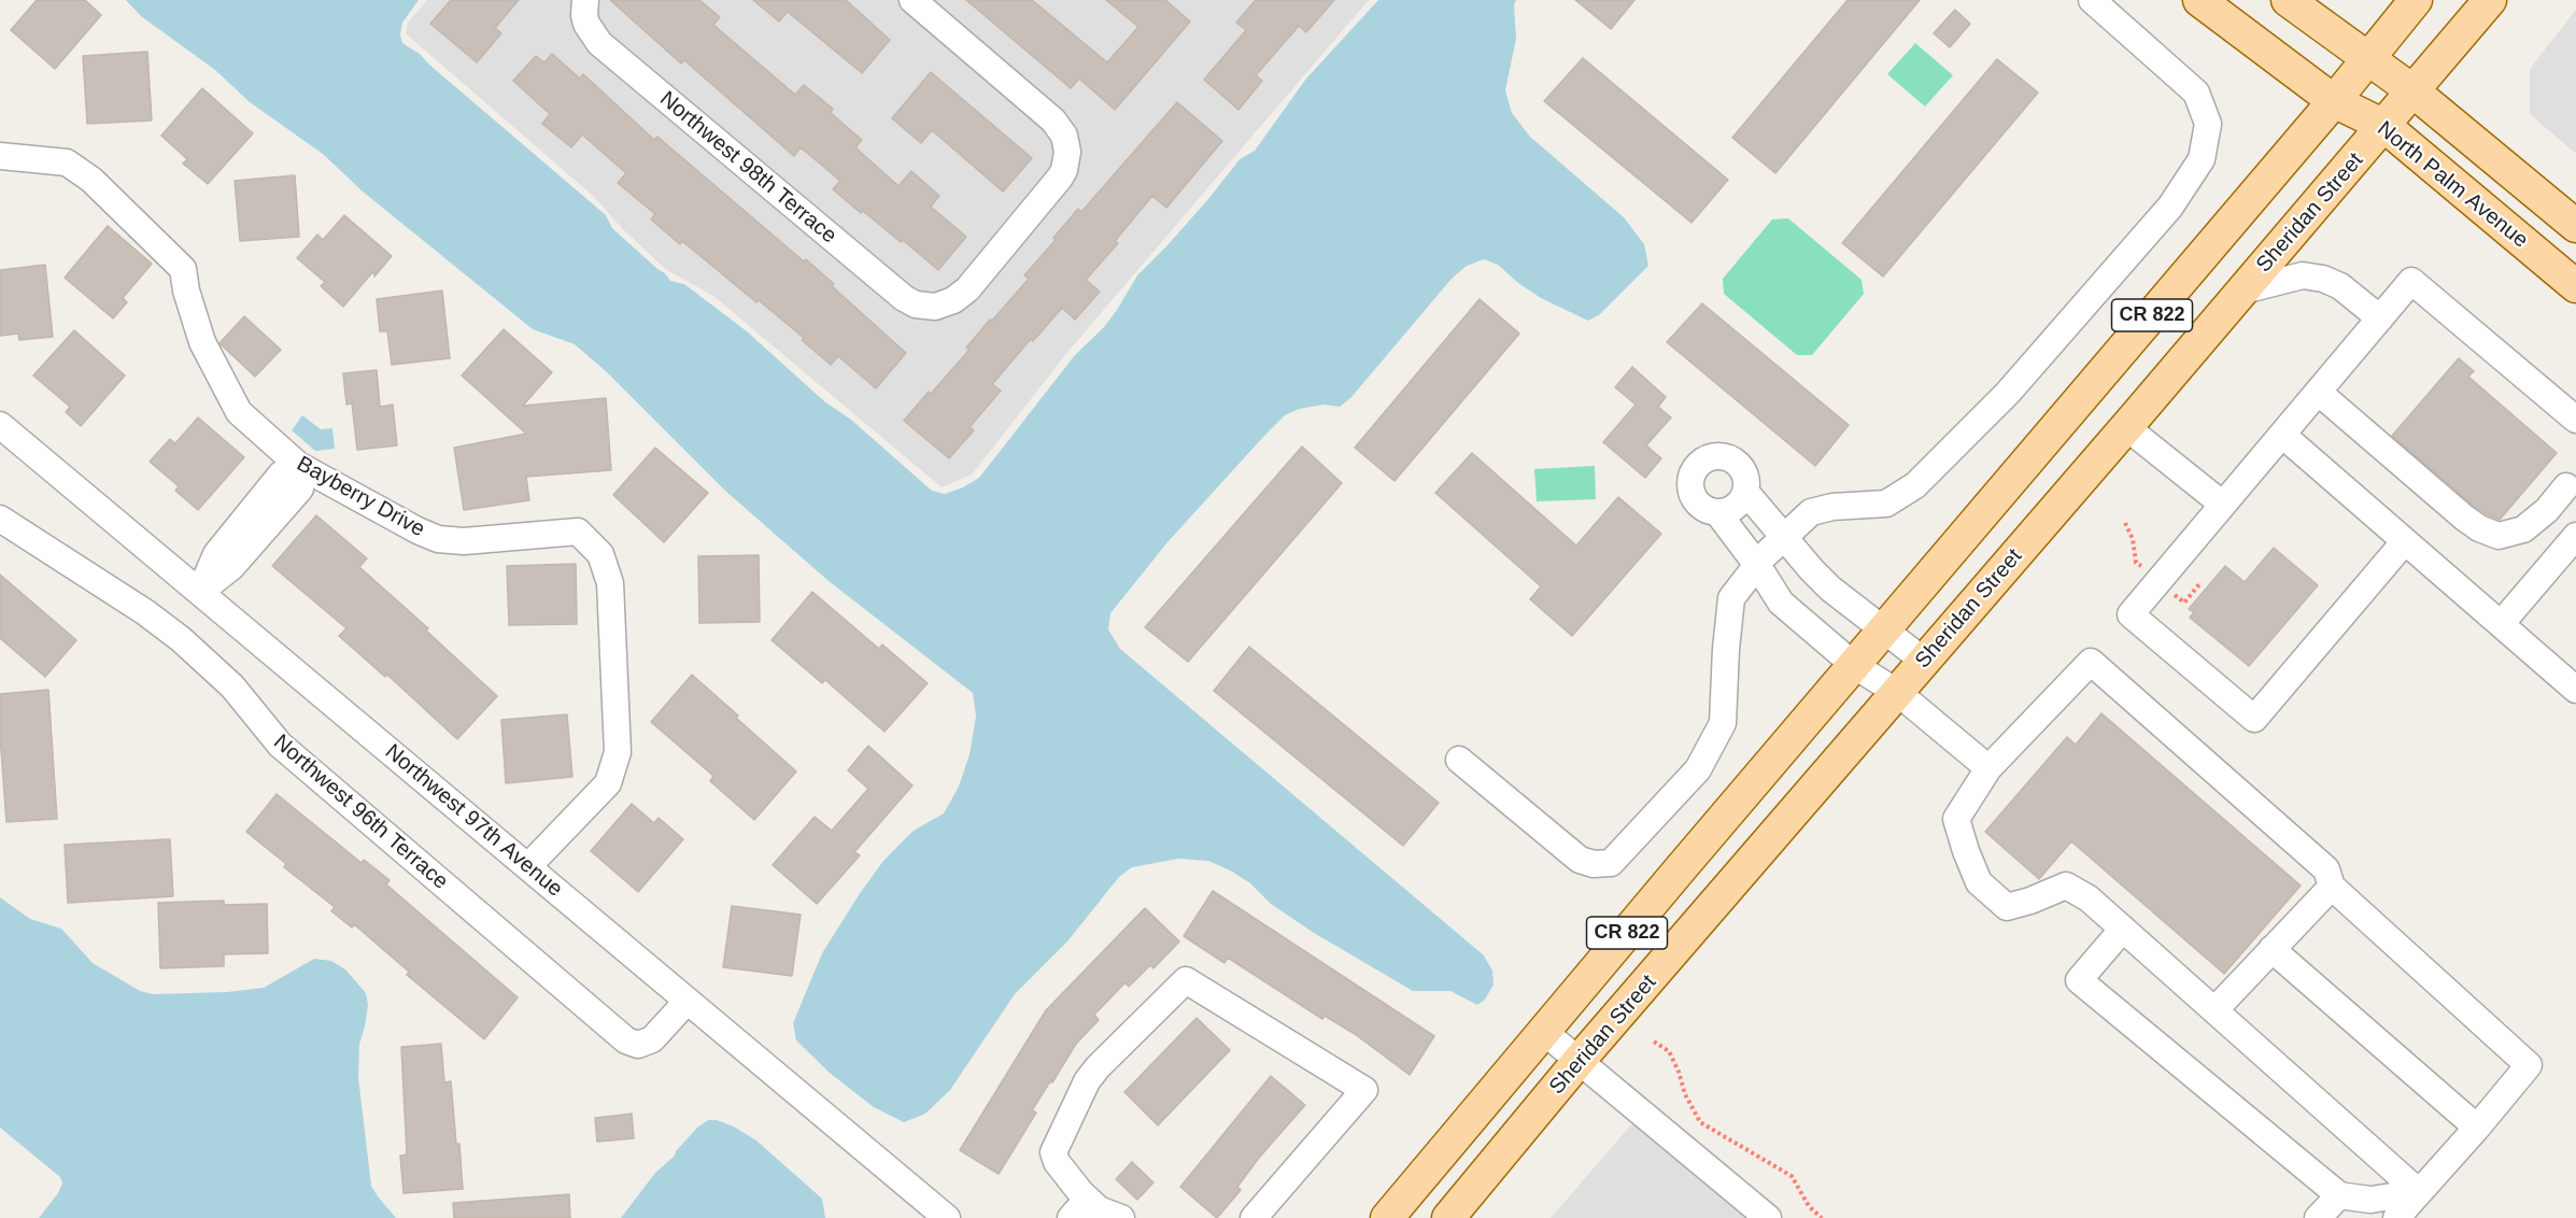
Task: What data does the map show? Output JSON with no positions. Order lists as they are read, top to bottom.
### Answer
{
  "streets": {
    "main road": ["North Palm Avenue", "Sheridan Street", "CR 822"],
    "street": [
      "Northwest 98th Terrace",
      "Bayberry Drive",
      "Northwest 96th Terrace",
      "Northwest 97th Avenue"
    ]
  },
  "crossings": [
    ["North Palm Avenue", "Sheridan Street"],
    ["North Palm Avenue", "CR 822"],
    ["Bayberry Drive", "Northwest 97th Avenue"],
    ["Northwest 96th Terrace", "Northwest 97th Avenue"]
  ]
}
